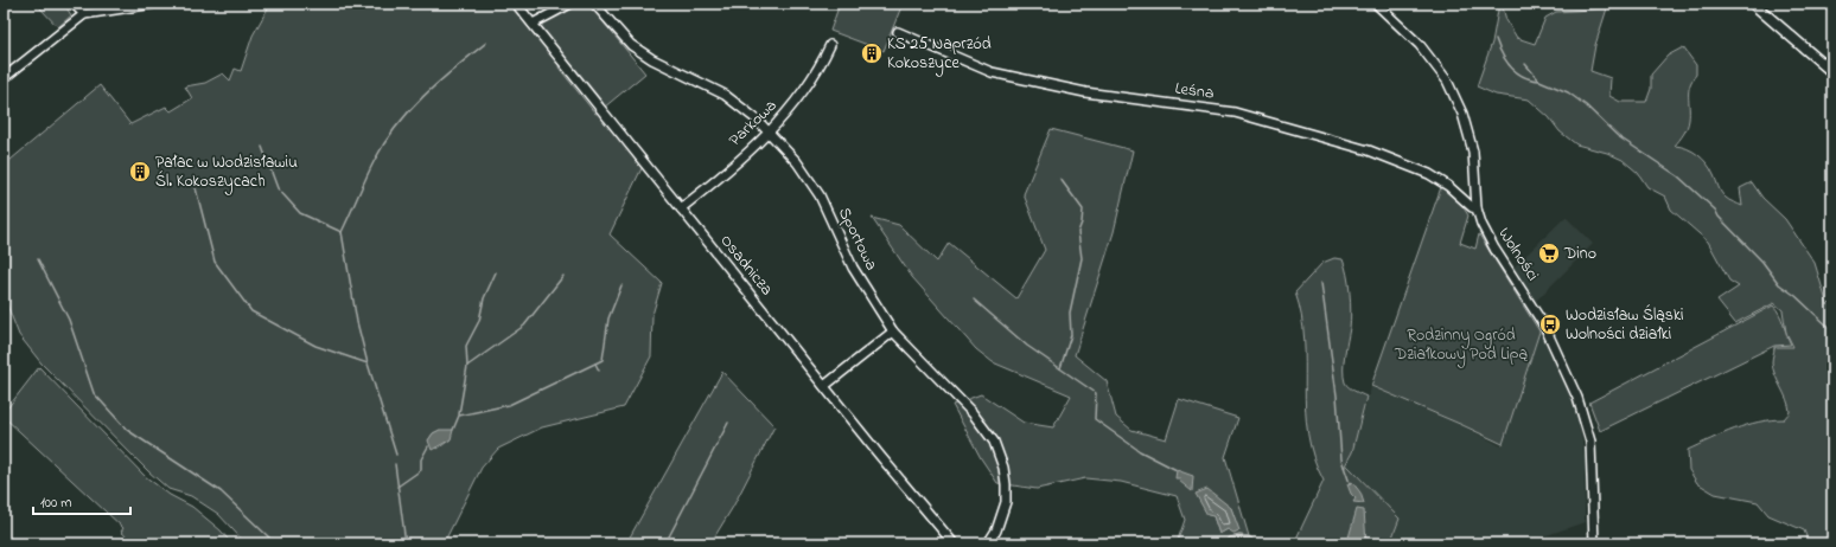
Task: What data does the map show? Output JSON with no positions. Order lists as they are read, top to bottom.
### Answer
{
  "streets": {
    "street": [
      "Leśna",
      "Parkowa",
      "Sportowa",
      "Wolności",
      "Osadnicza"
    ]
  },
  "crossings": [
    ["Leśna", "Wolności"],
    ["Parkowa", "Sportowa"],
    ["Parkowa", "Osadnicza"]
  ],
  "parks": ["Rodzinny Ogród Działkowy Pod Lipą"],
  "places": {
    "building": ["KS 25 Naprzód Kokoszyce", "Pałac w Wodzisławiu Śl. Kokoszycach"],
    "supermarket": ["Dino"],
    "bus stop": ["Wodzisław Śląski Wolności działki"]
  },
  "scale_bar": "100 m"
}
